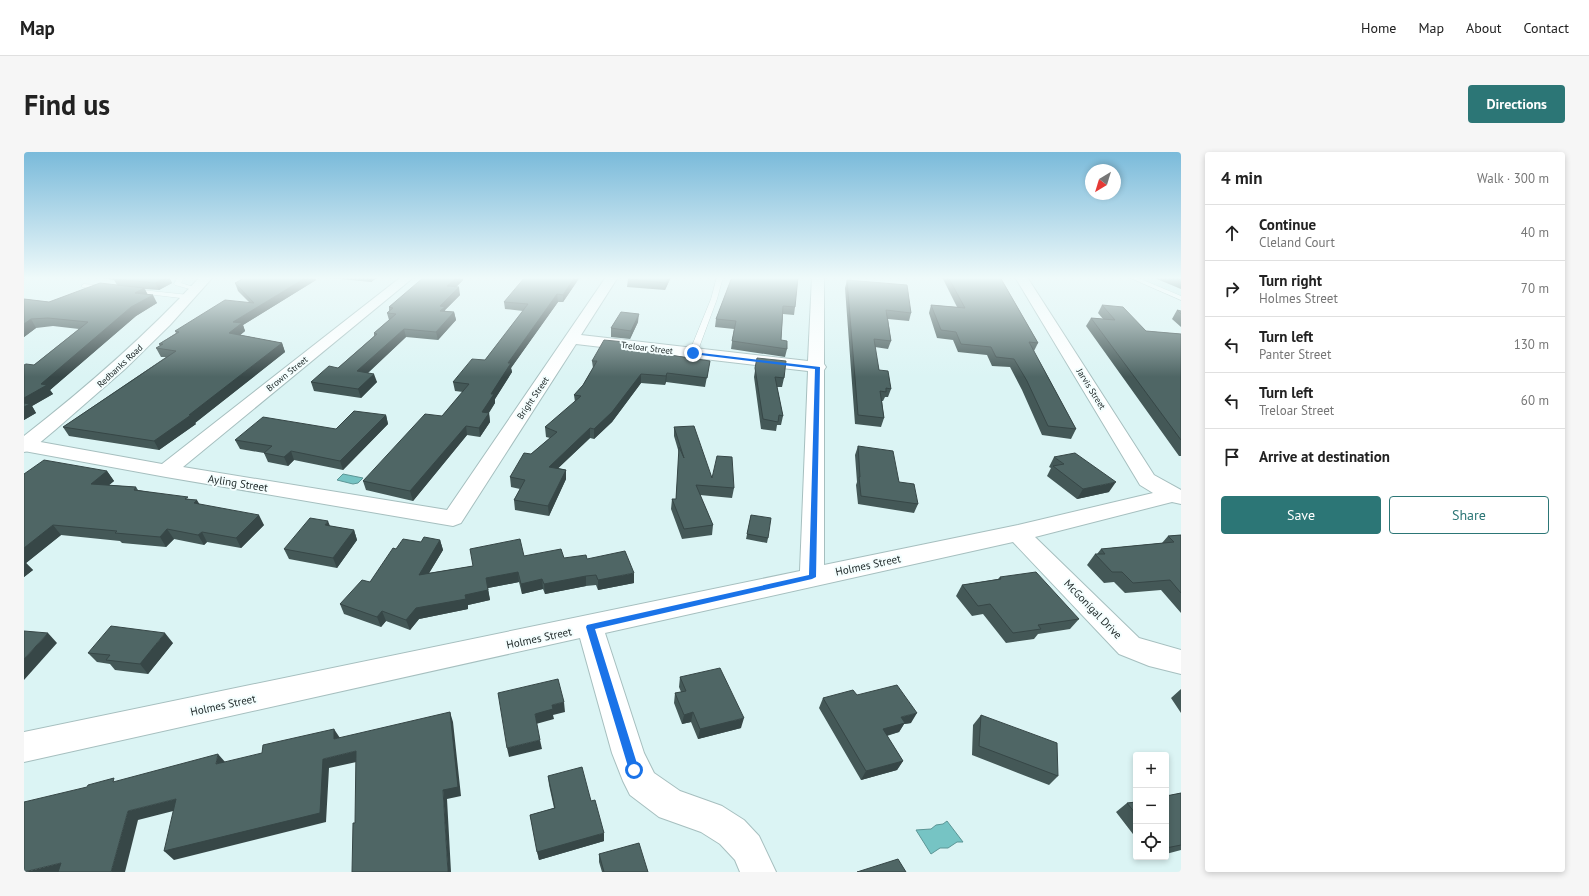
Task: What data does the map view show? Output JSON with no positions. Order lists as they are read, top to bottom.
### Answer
{
  "streets": {
    "street": [
      "Treloar Street",
      "Redbanks Road",
      "Brown Street",
      "Jarvis Street",
      "Bright Street",
      "Ayling Street",
      "Holmes Street",
      "McGonigal Drive"
    ]
  },
  "crossings": [
    ["Treloar Street", "Bright Street"],
    ["Redbanks Road", "Ayling Street"],
    ["Brown Street", "Ayling Street"],
    ["Jarvis Street", "Holmes Street"],
    ["Bright Street", "Ayling Street"],
    ["Holmes Street", "McGonigal Drive"]
  ],
  "north": "bottom left",
  "page": {
    "header": "Map",
    "nav": [
      "Home",
      "Map",
      "About",
      "Contact"
    ],
    "buttons": [
      "Directions",
      ["Save", "Share"]
    ],
    "title": "Find us",
    "heading": ["4 min", "Walk · 300 m"],
    "list": [
      ["Continue", "Cleland Court", "40 m"],
      ["Turn right", "Holmes Street", "70 m"],
      ["Turn left", "Panter Street", "130 m"],
      ["Turn left", "Treloar Street", "60 m"],
      "Arrive at destination"
    ],
    "map_buttons": ["+", "−"]
  }
}
